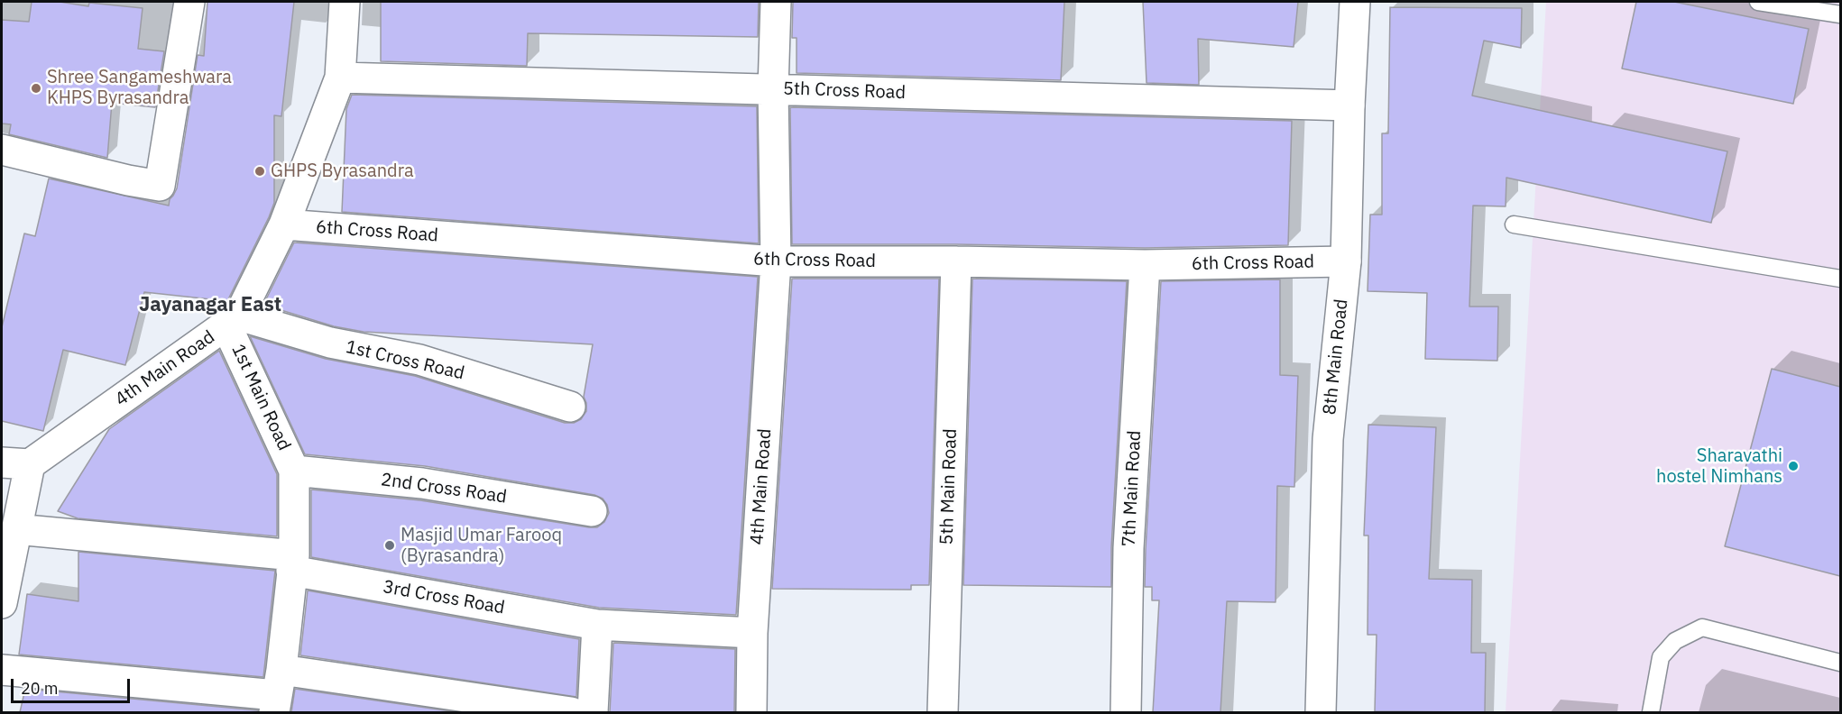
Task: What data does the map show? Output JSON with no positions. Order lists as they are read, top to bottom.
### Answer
{
  "streets": {
    "street": [
      "5th Cross Road",
      "6th Cross Road",
      "8th Main Road",
      "1st Cross Road",
      "4th Main Road",
      "1st Main Road",
      "5th Main Road",
      "2nd Cross Road",
      "7th Main Road",
      "3rd Cross Road"
    ]
  },
  "crossings": [
    ["5th Cross Road", "8th Main Road"],
    ["5th Cross Road", "4th Main Road"],
    ["6th Cross Road", "8th Main Road"],
    ["6th Cross Road", "4th Main Road"],
    ["6th Cross Road", "5th Main Road"],
    ["6th Cross Road", "7th Main Road"],
    ["1st Cross Road", "4th Main Road"],
    ["1st Cross Road", "1st Main Road"],
    ["4th Main Road", "1st Main Road"],
    ["4th Main Road", "3rd Cross Road"],
    ["1st Main Road", "2nd Cross Road"]
  ],
  "districts": ["Jayanagar East"],
  "places": [
    "Shree Sangameshwara KHPS Byrasandra",
    "GHPS Byrasandra",
    "Sharavathi hostel Nimhans",
    "Masjid Umar Farooq (Byrasandra)"
  ],
  "scale_bar": "20 m"
}
